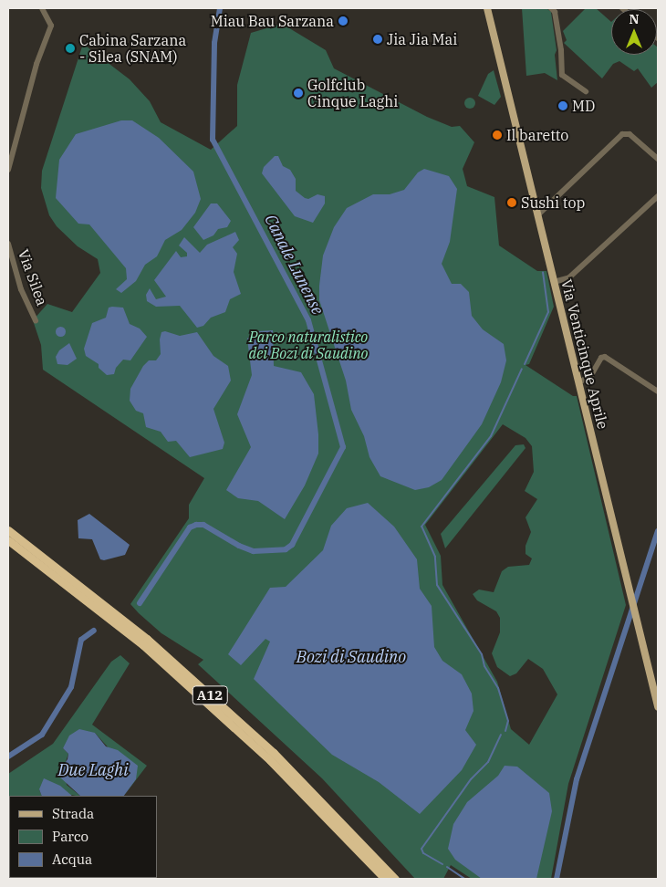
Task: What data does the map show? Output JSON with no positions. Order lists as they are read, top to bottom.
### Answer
{
  "streets": {
    "highway": ["A12"],
    "main road": ["Via Venticinque Aprile"],
    "street": ["Via Silea"]
  },
  "water": ["Canale Lunense", "Bozi di Saudino", "Due Laghi"],
  "parks": ["Parco naturalistico dei Bozi di Saudino"],
  "places": [
    "Miau Bau Sarzana",
    "Jia Jia Mai",
    "Cabina Sarzana - Silea (SNAM)",
    "Golfclub Cinque Laghi",
    "MD",
    "Il baretto",
    "Sushi top"
  ],
  "legend": ["Strada", "Parco", "Acqua"],
  "north": "top"
}
